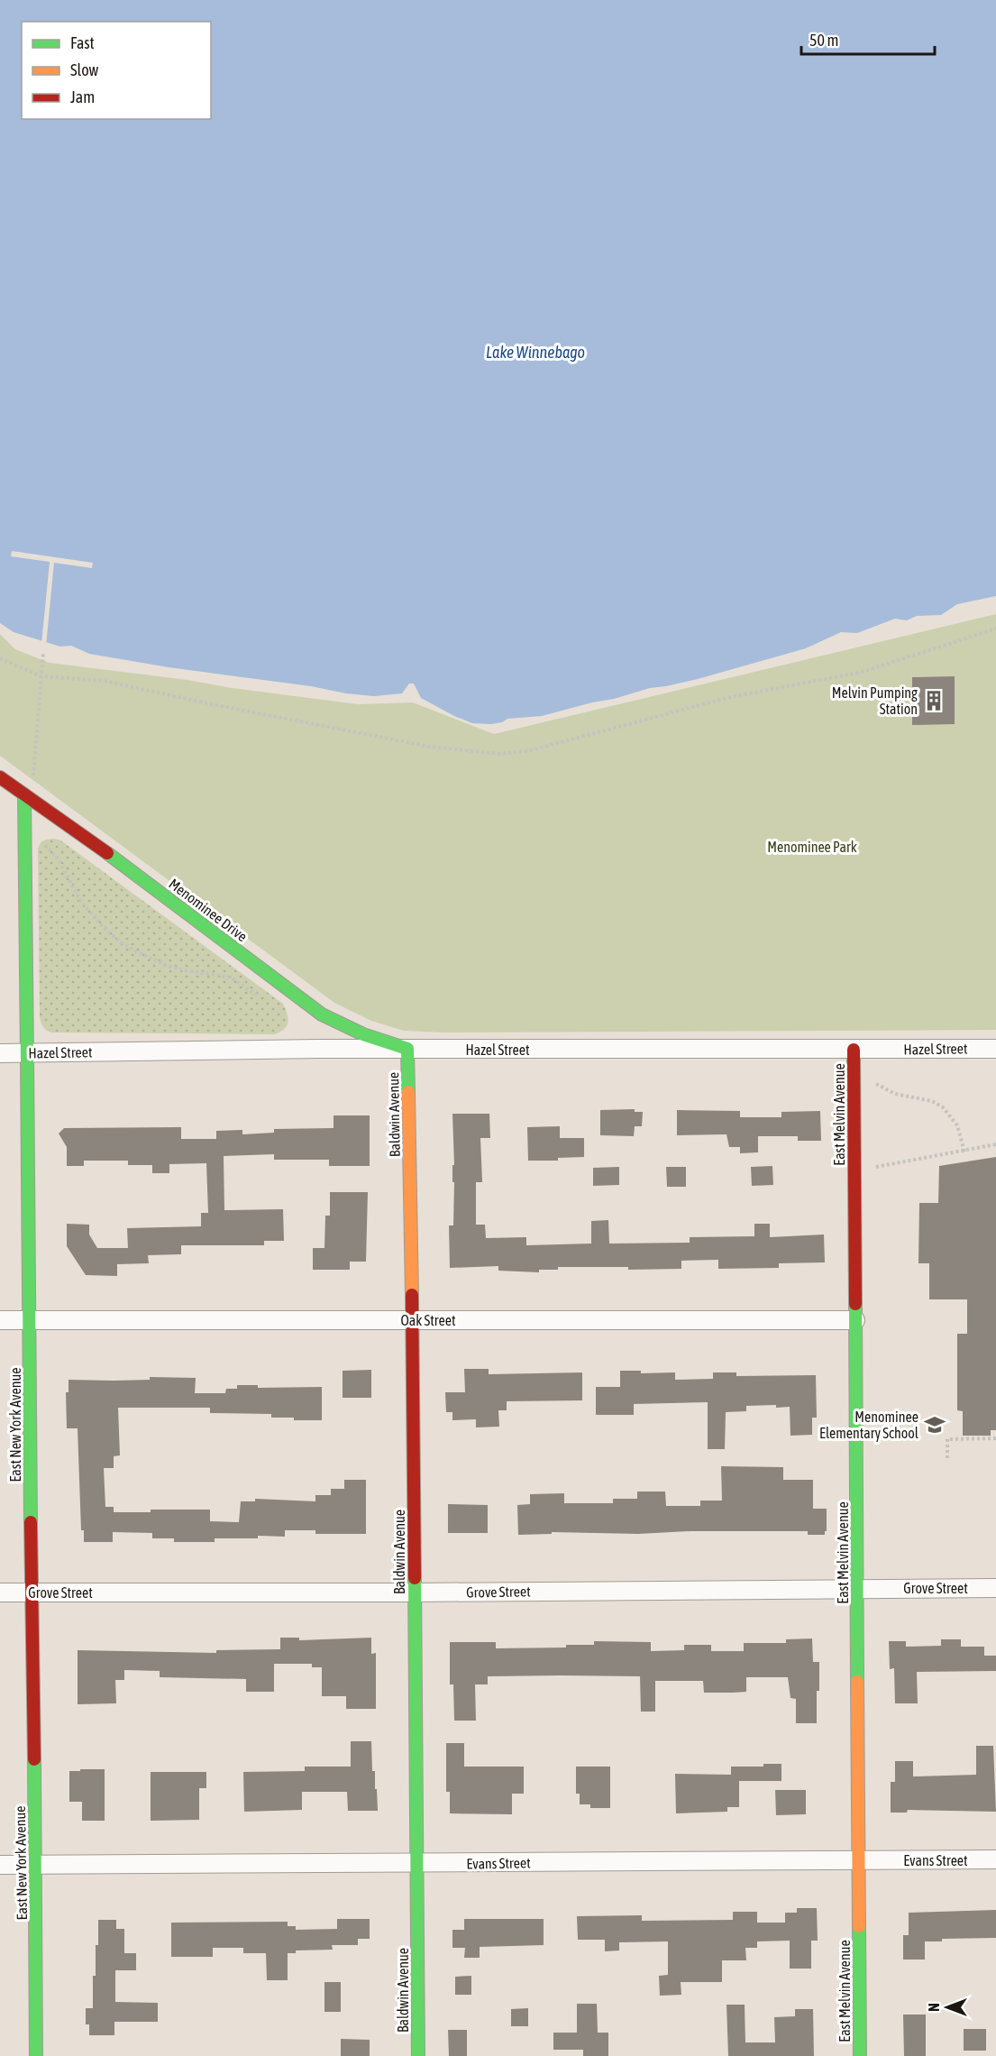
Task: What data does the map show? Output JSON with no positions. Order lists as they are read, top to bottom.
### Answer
{
  "streets": {
    "street": [
      "Menominee Drive",
      "Hazel Street",
      "Baldwin Avenue",
      "East Melvin Avenue",
      "Oak Street",
      "East New York Avenue",
      "Grove Street",
      "Evans Street"
    ]
  },
  "crossings": [
    ["Menominee Drive", "Hazel Street"],
    ["Menominee Drive", "Baldwin Avenue"],
    ["Menominee Drive", "East New York Avenue"],
    ["Hazel Street", "Baldwin Avenue"],
    ["Hazel Street", "East Melvin Avenue"],
    ["Hazel Street", "East New York Avenue"],
    ["Baldwin Avenue", "Oak Street"],
    ["Baldwin Avenue", "Grove Street"],
    ["Baldwin Avenue", "Evans Street"],
    ["East Melvin Avenue", "Oak Street"],
    ["East Melvin Avenue", "Grove Street"],
    ["East Melvin Avenue", "Evans Street"],
    ["Oak Street", "East New York Avenue"],
    ["East New York Avenue", "Grove Street"],
    ["East New York Avenue", "Evans Street"]
  ],
  "water": ["Lake Winnebago"],
  "parks": ["Menominee Park"],
  "places": {
    "building": ["Melvin Pumping Station"],
    "school or university": ["Menominee Elementary School"]
  },
  "legend": ["Fast", "Slow", "Jam"],
  "scale_bar": "50 m",
  "north": "left"
}
